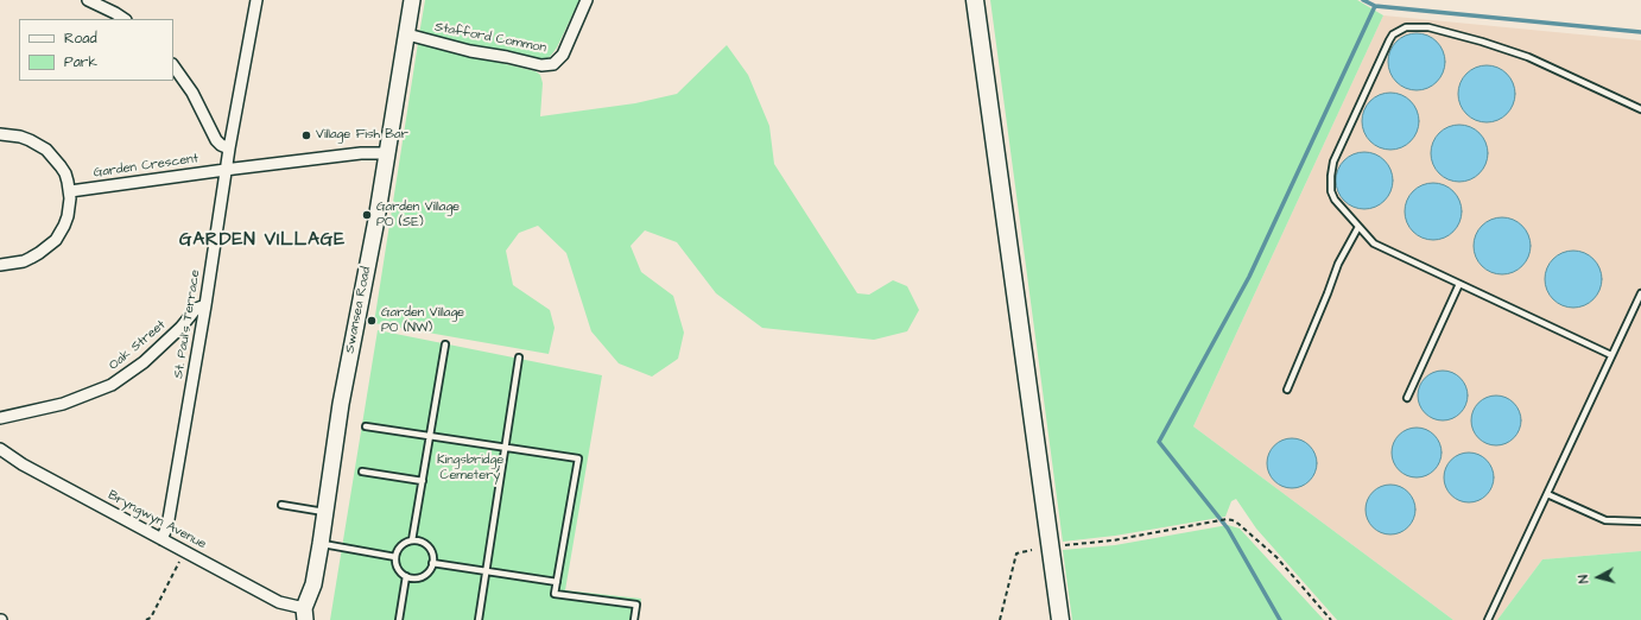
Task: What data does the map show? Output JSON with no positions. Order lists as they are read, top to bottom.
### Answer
{
  "streets": {
    "main road": ["Swansea Road"],
    "street": [
      "Stafford Common",
      "Garden Crescent",
      "St. Paul's Terrace",
      "Oak Street",
      "Bryngwyn Avenue"
    ]
  },
  "crossings": [
    ["Stafford Common", "Swansea Road"],
    ["Garden Crescent", "Swansea Road"],
    ["Garden Crescent", "St. Paul's Terrace"],
    ["Swansea Road", "Bryngwyn Avenue"],
    ["St. Paul's Terrace", "Oak Street"],
    ["St. Paul's Terrace", "Bryngwyn Avenue"]
  ],
  "districts": ["GARDEN VILLAGE"],
  "parks": ["Kingsbridge Cemetery"],
  "places": ["Village Fish Bar", "Garden Village PO (SE)", "Garden Village PO (NW)"],
  "legend": ["Road", "Park"],
  "north": "left"
}
